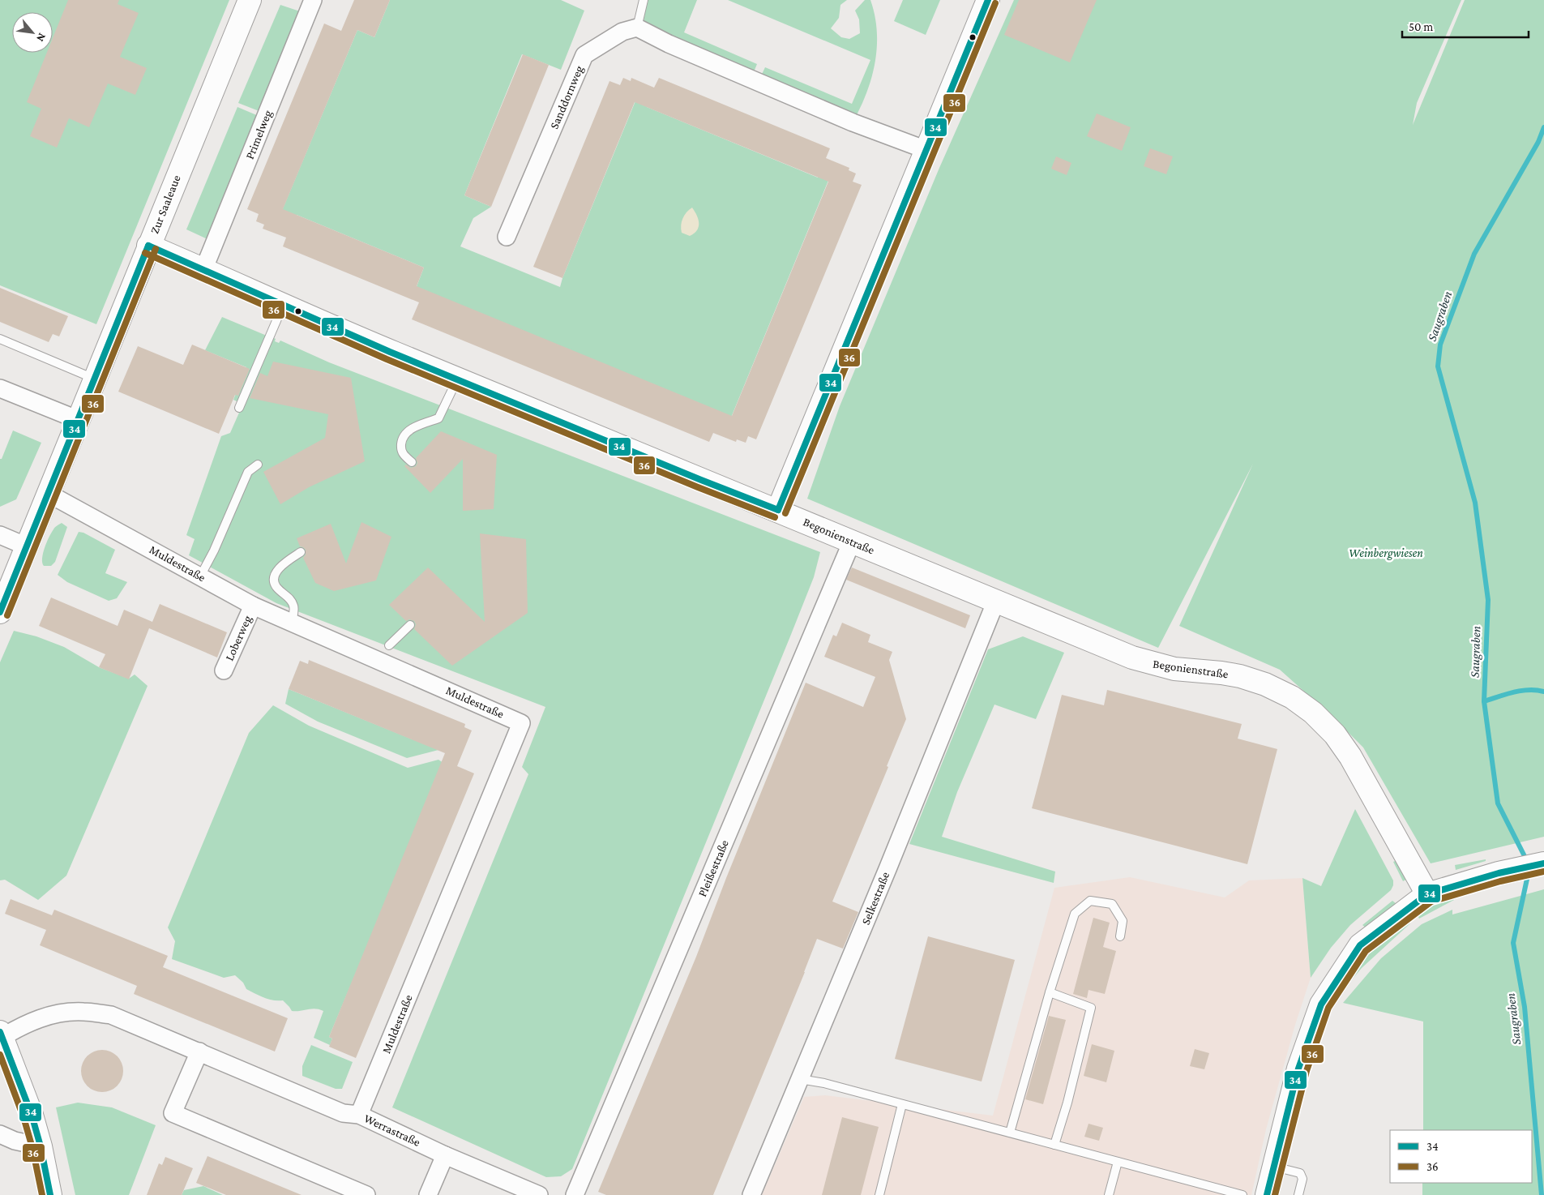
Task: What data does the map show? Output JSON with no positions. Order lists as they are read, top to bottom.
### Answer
{
  "streets": {
    "street": [
      "Sanddornweg",
      "Primelweg",
      "Zur Saaleaue",
      "Begonienstraße",
      "Muldestraße",
      "Loberweg",
      "Pleißestraße",
      "Selkestraße",
      "Werrastraße"
    ]
  },
  "crossings": [
    ["Primelweg", "Begonienstraße"],
    ["Zur Saaleaue", "Begonienstraße"],
    ["Zur Saaleaue", "Muldestraße"],
    ["Begonienstraße", "Pleißestraße"],
    ["Begonienstraße", "Selkestraße"],
    ["Muldestraße", "Loberweg"],
    ["Muldestraße", "Werrastraße"]
  ],
  "water": ["Saugraben"],
  "parks": ["Weinbergwiesen"],
  "lines": ["transit line 34", "transit line 36"],
  "legend": ["34", "36"],
  "scale_bar": "50 m",
  "north": "bottom right"
}
